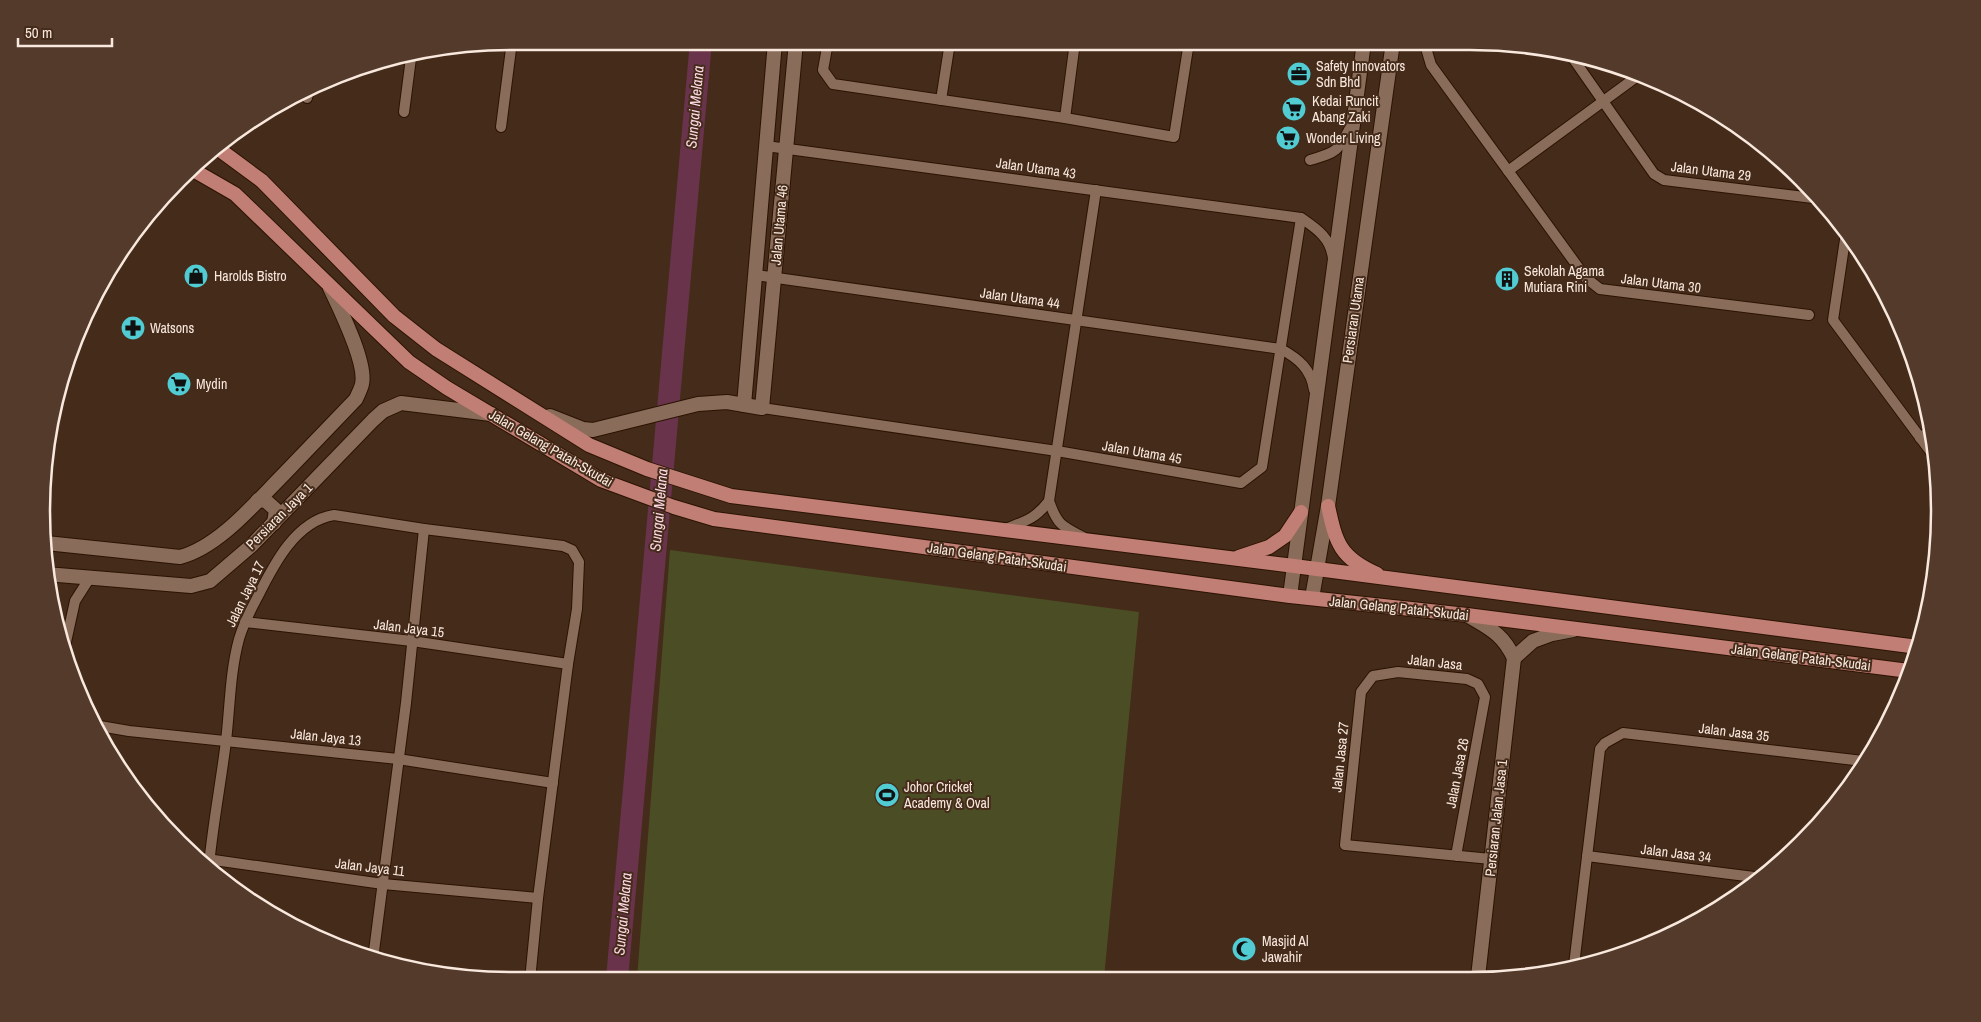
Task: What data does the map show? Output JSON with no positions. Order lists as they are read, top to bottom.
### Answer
{
  "streets": {
    "main road": ["Jalan Gelang Patah-Skudai"],
    "street": [
      "Jalan Utama 43",
      "Jalan Utama 29",
      "Jalan Utama 46",
      "Jalan Utama 30",
      "Jalan Utama 44",
      "Persiaran Utama",
      "Jalan Utama 45",
      "Persiaran Jaya 1",
      "Jalan Jaya 17",
      "Jalan Jaya 15",
      "Jalan Jasa",
      "Jalan Jasa 35",
      "Jalan Jaya 13",
      "Jalan Jasa 27",
      "Jalan Jasa 26",
      "Persiaran Jalan Jasa 1",
      "Jalan Jasa 34",
      "Jalan Jaya 11"
    ]
  },
  "crossings": [
    ["Jalan Utama 43", "Jalan Utama 46"],
    ["Jalan Utama 43", "Jalan Utama 45"],
    ["Jalan Utama 46", "Jalan Utama 44"],
    ["Jalan Utama 46", "Jalan Utama 45"],
    ["Jalan Utama 44", "Jalan Utama 45"],
    ["Persiaran Utama", "Jalan Gelang Patah-Skudai"],
    ["Jalan Gelang Patah-Skudai", "Persiaran Jaya 1"],
    ["Jalan Jaya 17", "Jalan Jaya 15"],
    ["Jalan Jaya 17", "Jalan Jaya 13"],
    ["Jalan Jasa", "Jalan Jasa 27"],
    ["Jalan Jasa", "Jalan Jasa 26"],
    ["Jalan Jasa 35", "Jalan Jasa 34"],
    ["Jalan Jasa 27", "Jalan Jasa 26"]
  ],
  "water": ["Sungai Melana"],
  "places": {
    "office": ["Safety Innovators Sdn Bhd"],
    "supermarket": ["Kedai Runcit Abang Zaki", "Wonder Living", "Mydin"],
    "shop": ["Harolds Bistro"],
    "building": ["Sekolah Agama Mutiara Rini"],
    "pharmacy": ["Watsons"],
    "sports": ["Johor Cricket Academy & Oval"],
    "mosque": ["Masjid Al Jawahir"]
  },
  "scale_bar": "50 m"
}
